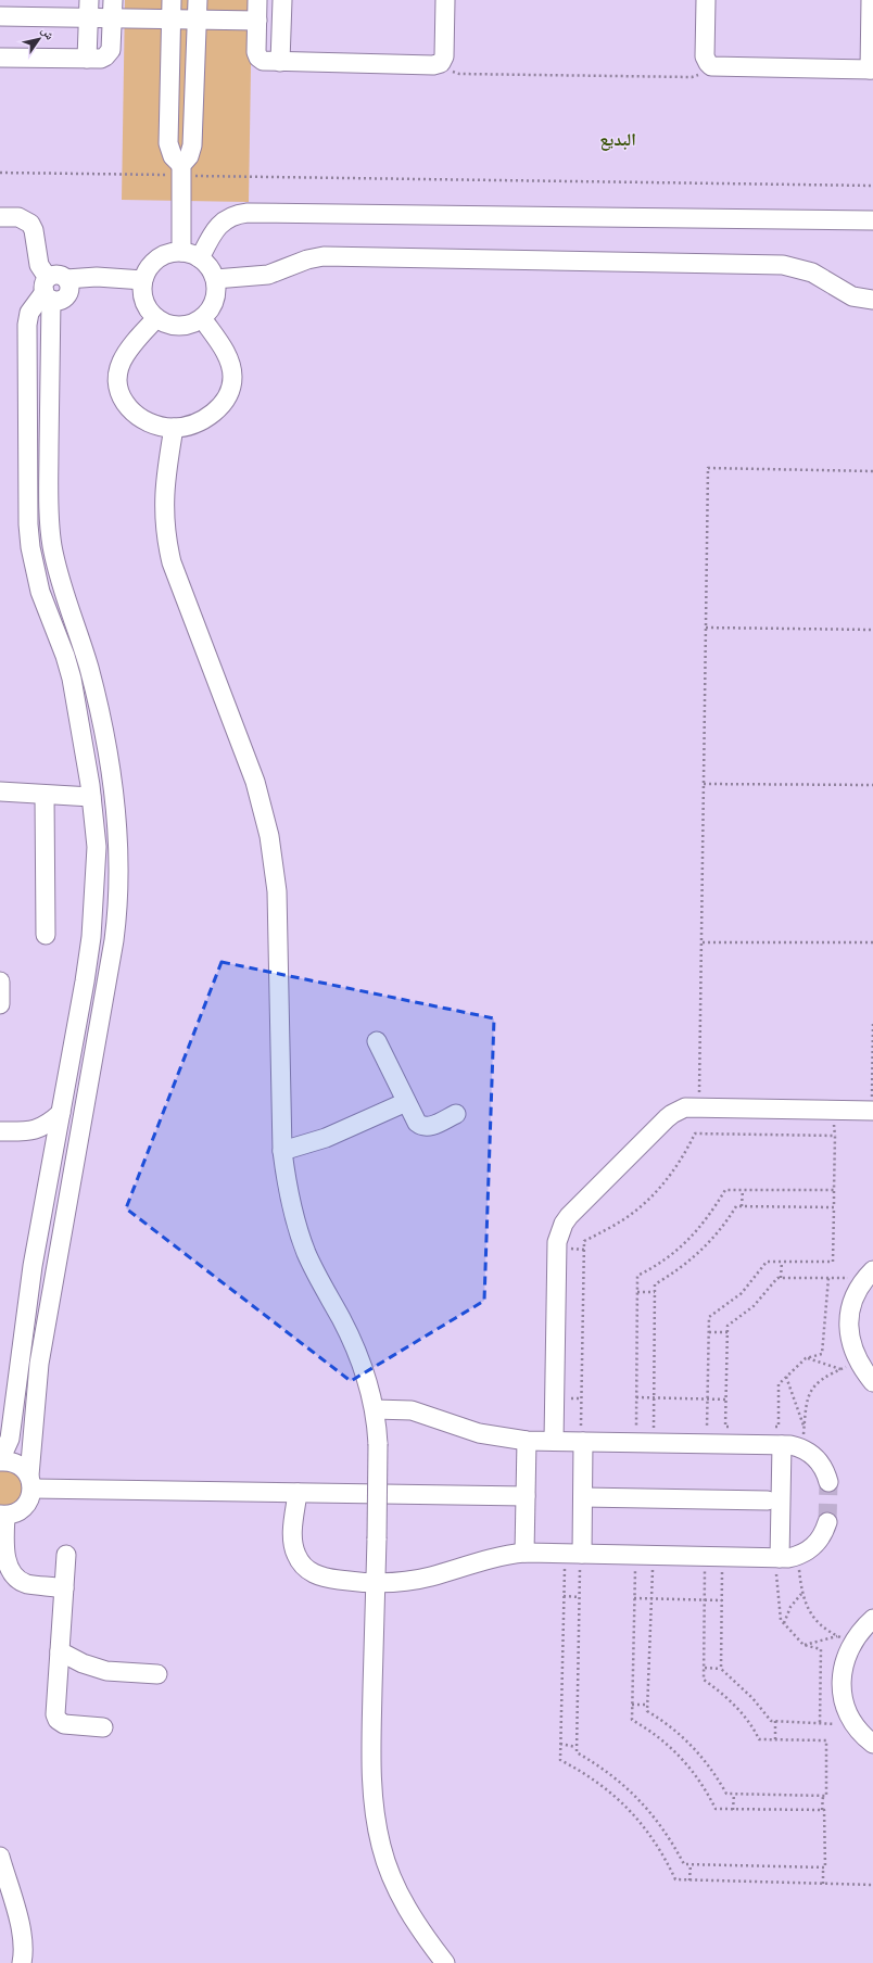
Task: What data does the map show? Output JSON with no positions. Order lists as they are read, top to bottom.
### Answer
{
  "districts": ["البديع"],
  "north": "top right"
}
